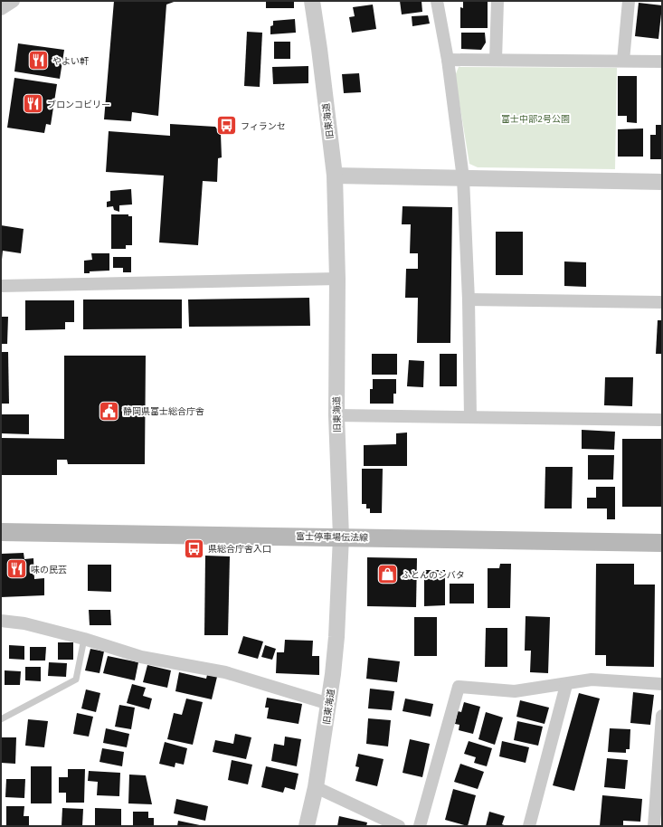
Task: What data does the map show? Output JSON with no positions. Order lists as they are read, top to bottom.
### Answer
{
  "streets": {
    "main road": ["富士停車場伝法線"],
    "street": ["旧東海道"]
  },
  "crossings": [
    ["旧東海道", "富士停車場伝法線"]
  ],
  "parks": ["富士中部2号公園"],
  "places": {
    "restaurant": ["やよい軒", "ブロンコビリー", "味の民芸"],
    "bus stop": ["フィランセ", "県総合庁舎入口"],
    "public building": ["静岡県富士総合庁舎"],
    "shop": ["ふとんのシバタ"]
  }
}
